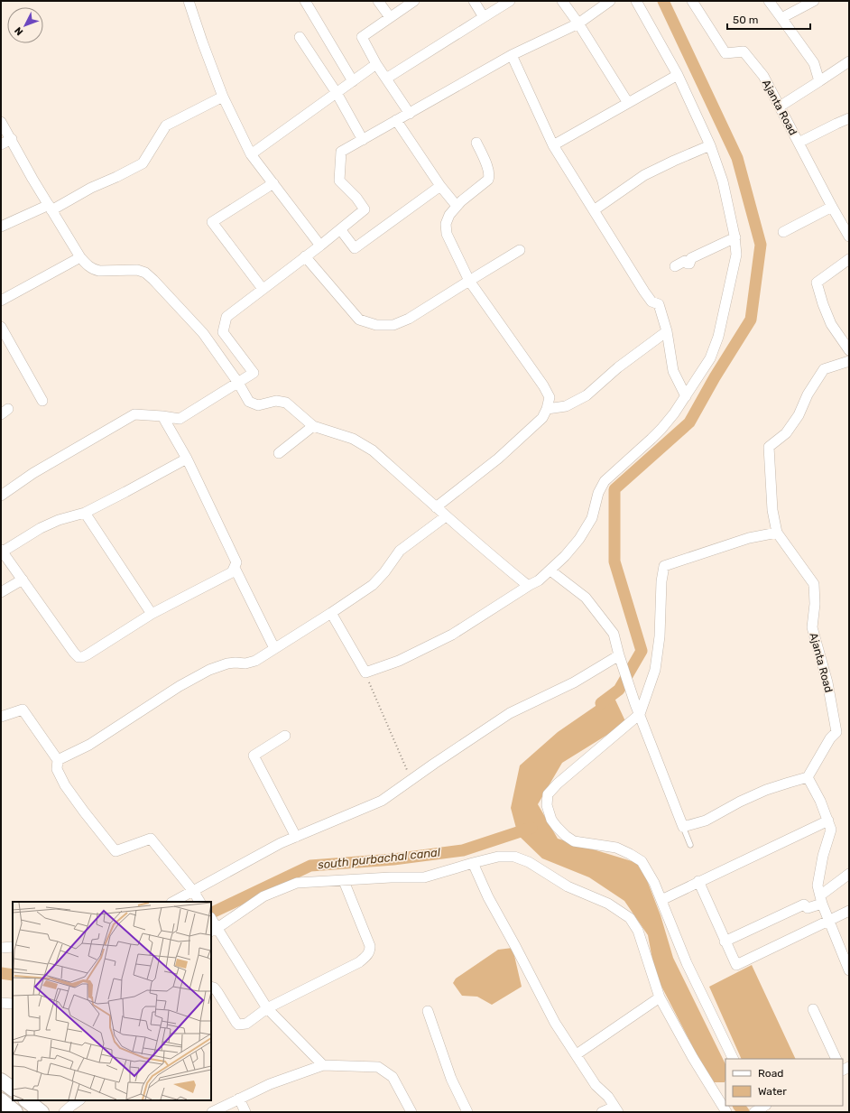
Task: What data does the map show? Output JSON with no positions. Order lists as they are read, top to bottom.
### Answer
{
  "streets": {
    "street": ["Ajanta Road"]
  },
  "water": ["south purbachal canal"],
  "legend": ["Road", "Water"],
  "scale_bar": "50 m",
  "north": "bottom left"
}
